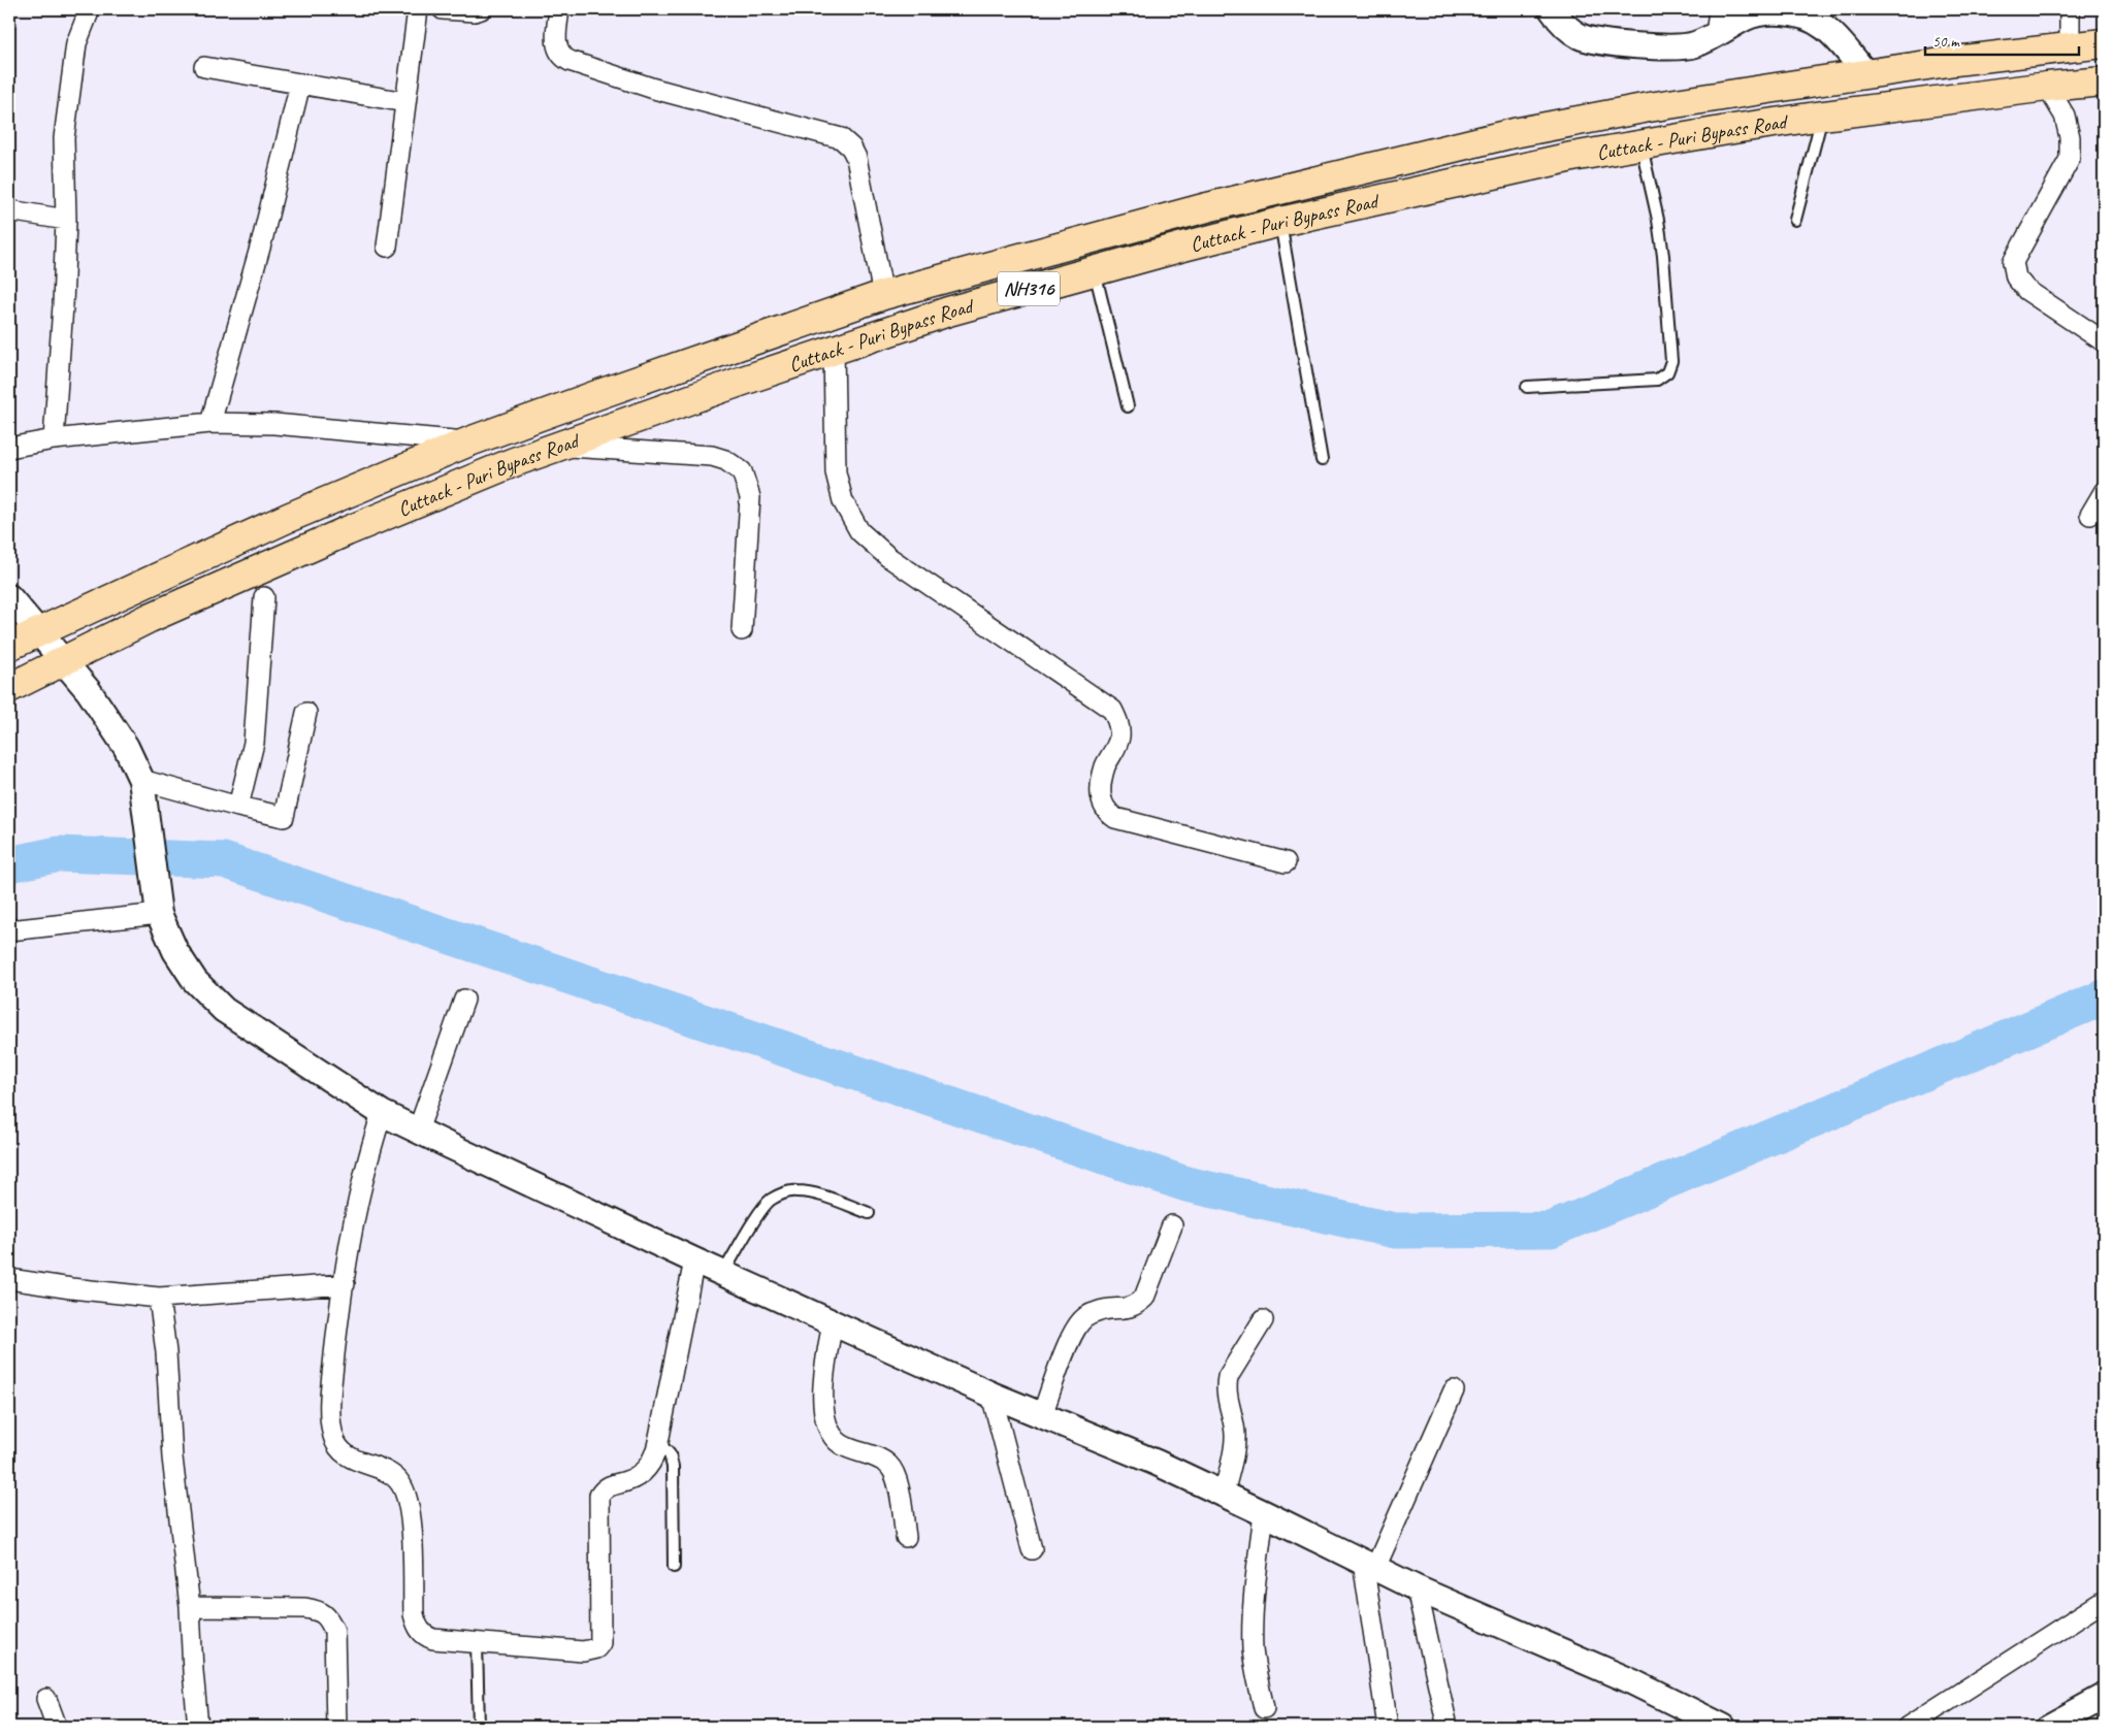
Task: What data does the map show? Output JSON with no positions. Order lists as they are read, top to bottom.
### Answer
{
  "streets": {
    "highway": ["Cuttack - Puri Bypass Road", "NH316"]
  },
  "scale_bar": "50 m"
}
